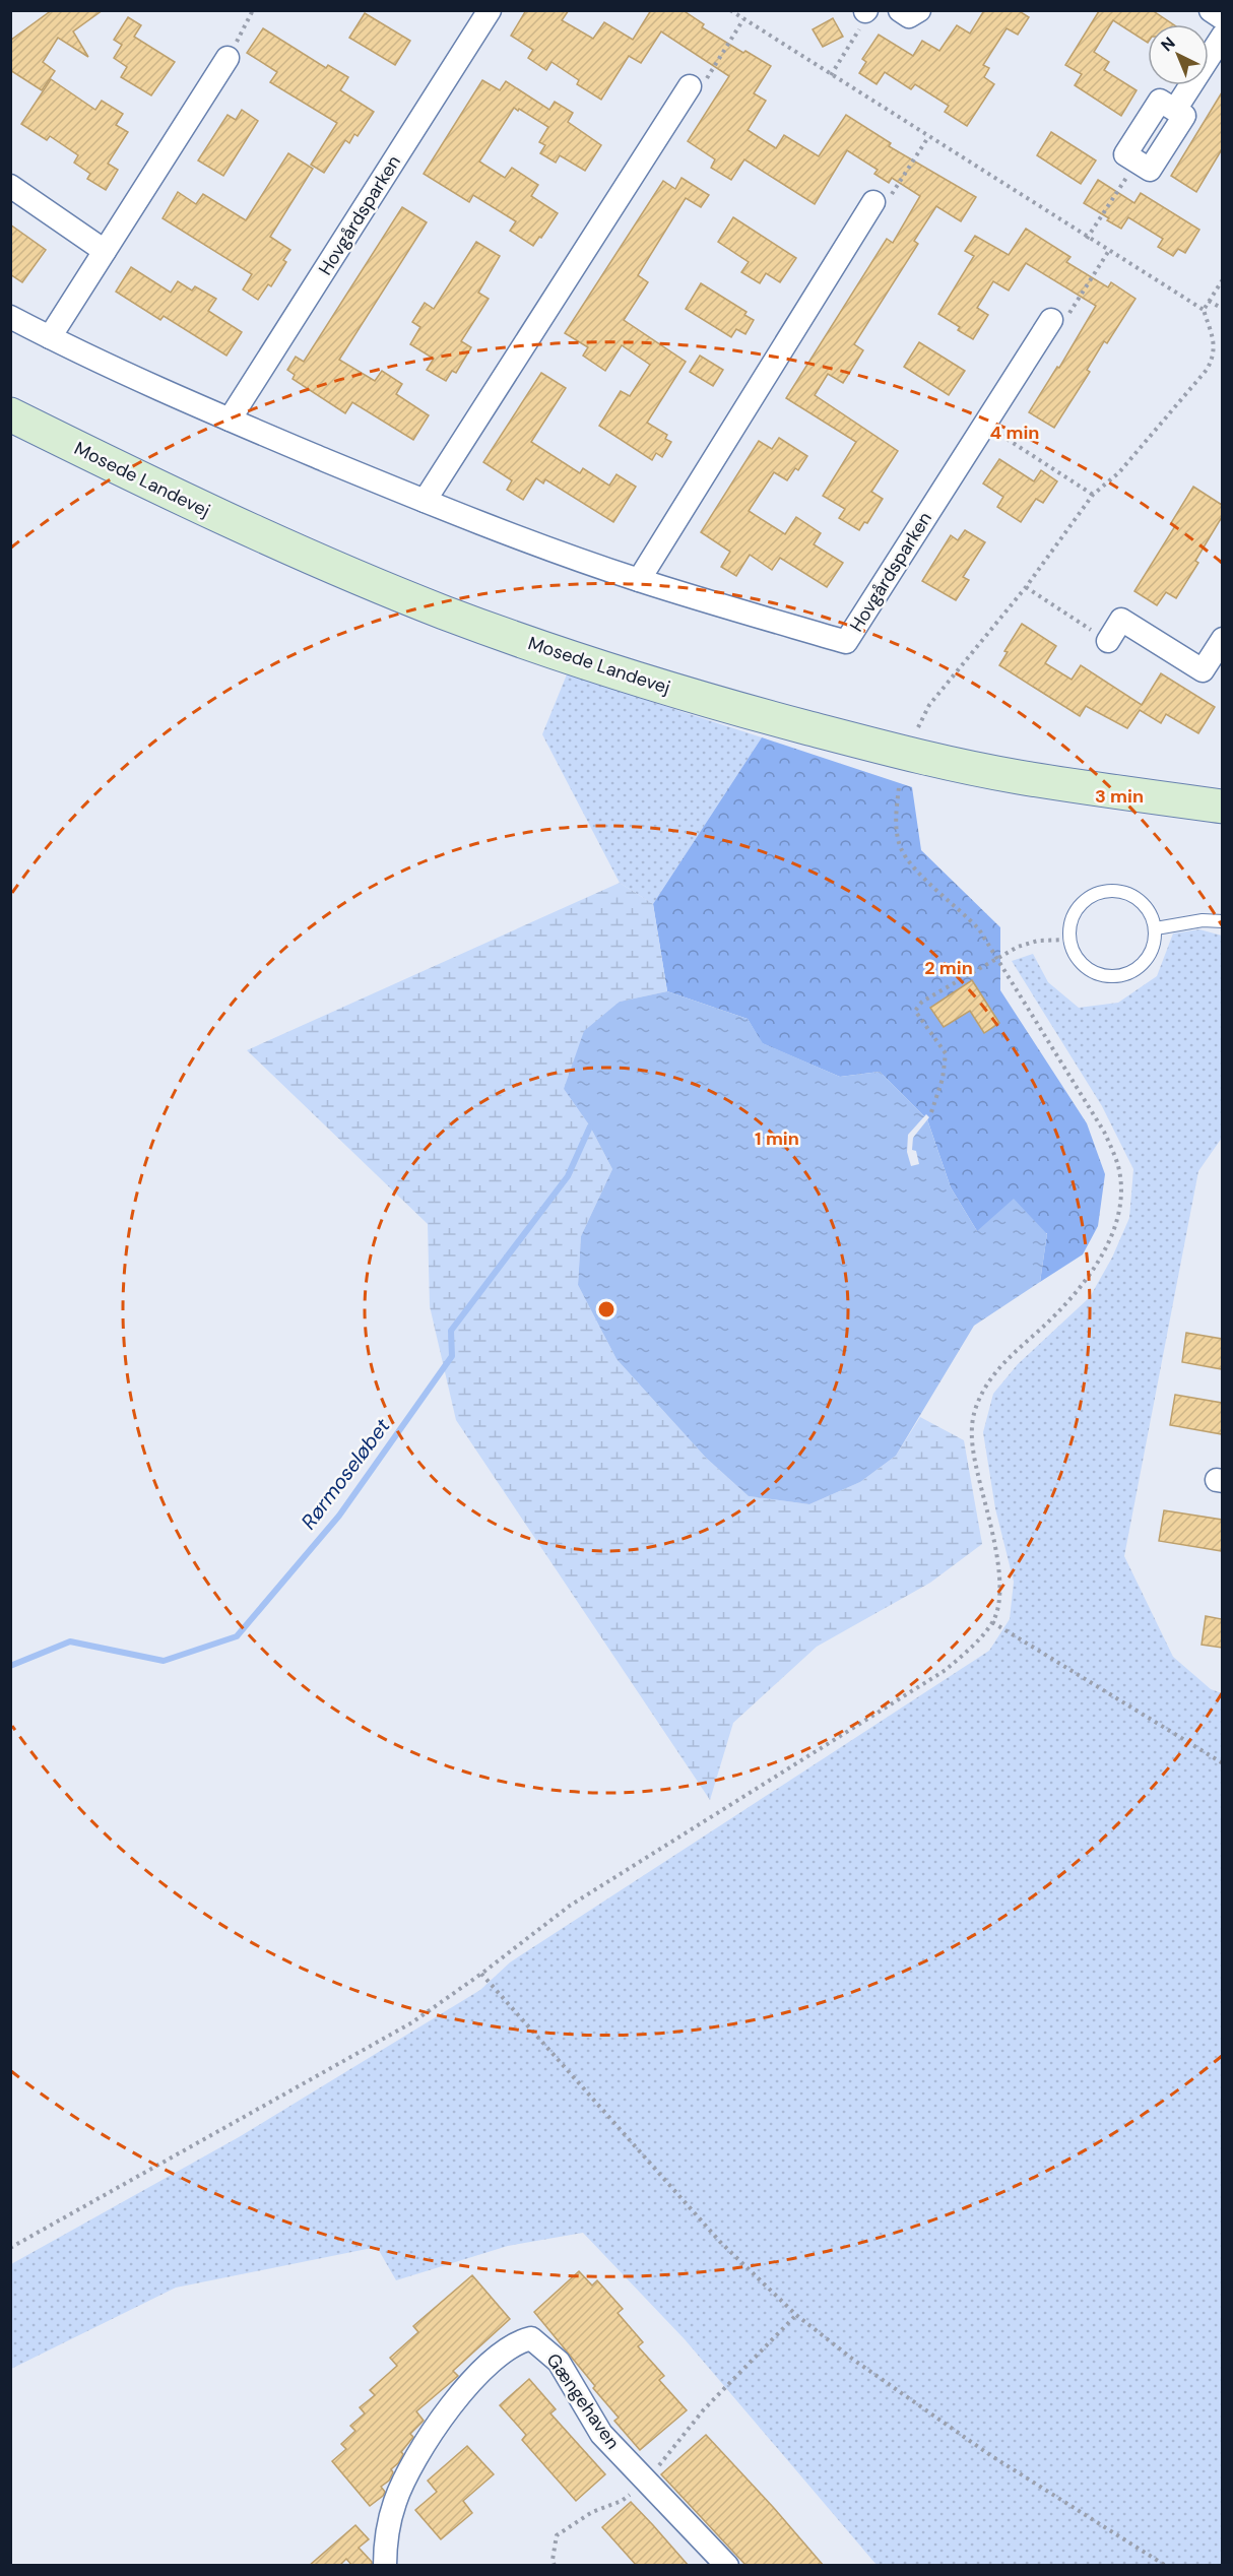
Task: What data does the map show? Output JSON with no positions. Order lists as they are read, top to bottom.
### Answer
{
  "streets": {
    "main road": ["Mosede Landevej"],
    "street": ["Hovgårdsparken", "Gængehaven"]
  },
  "water": ["Rørmoseløbet"],
  "north": "top left",
  "rings": [
    "4 min",
    "3 min",
    "2 min",
    "1 min"
  ]
}
